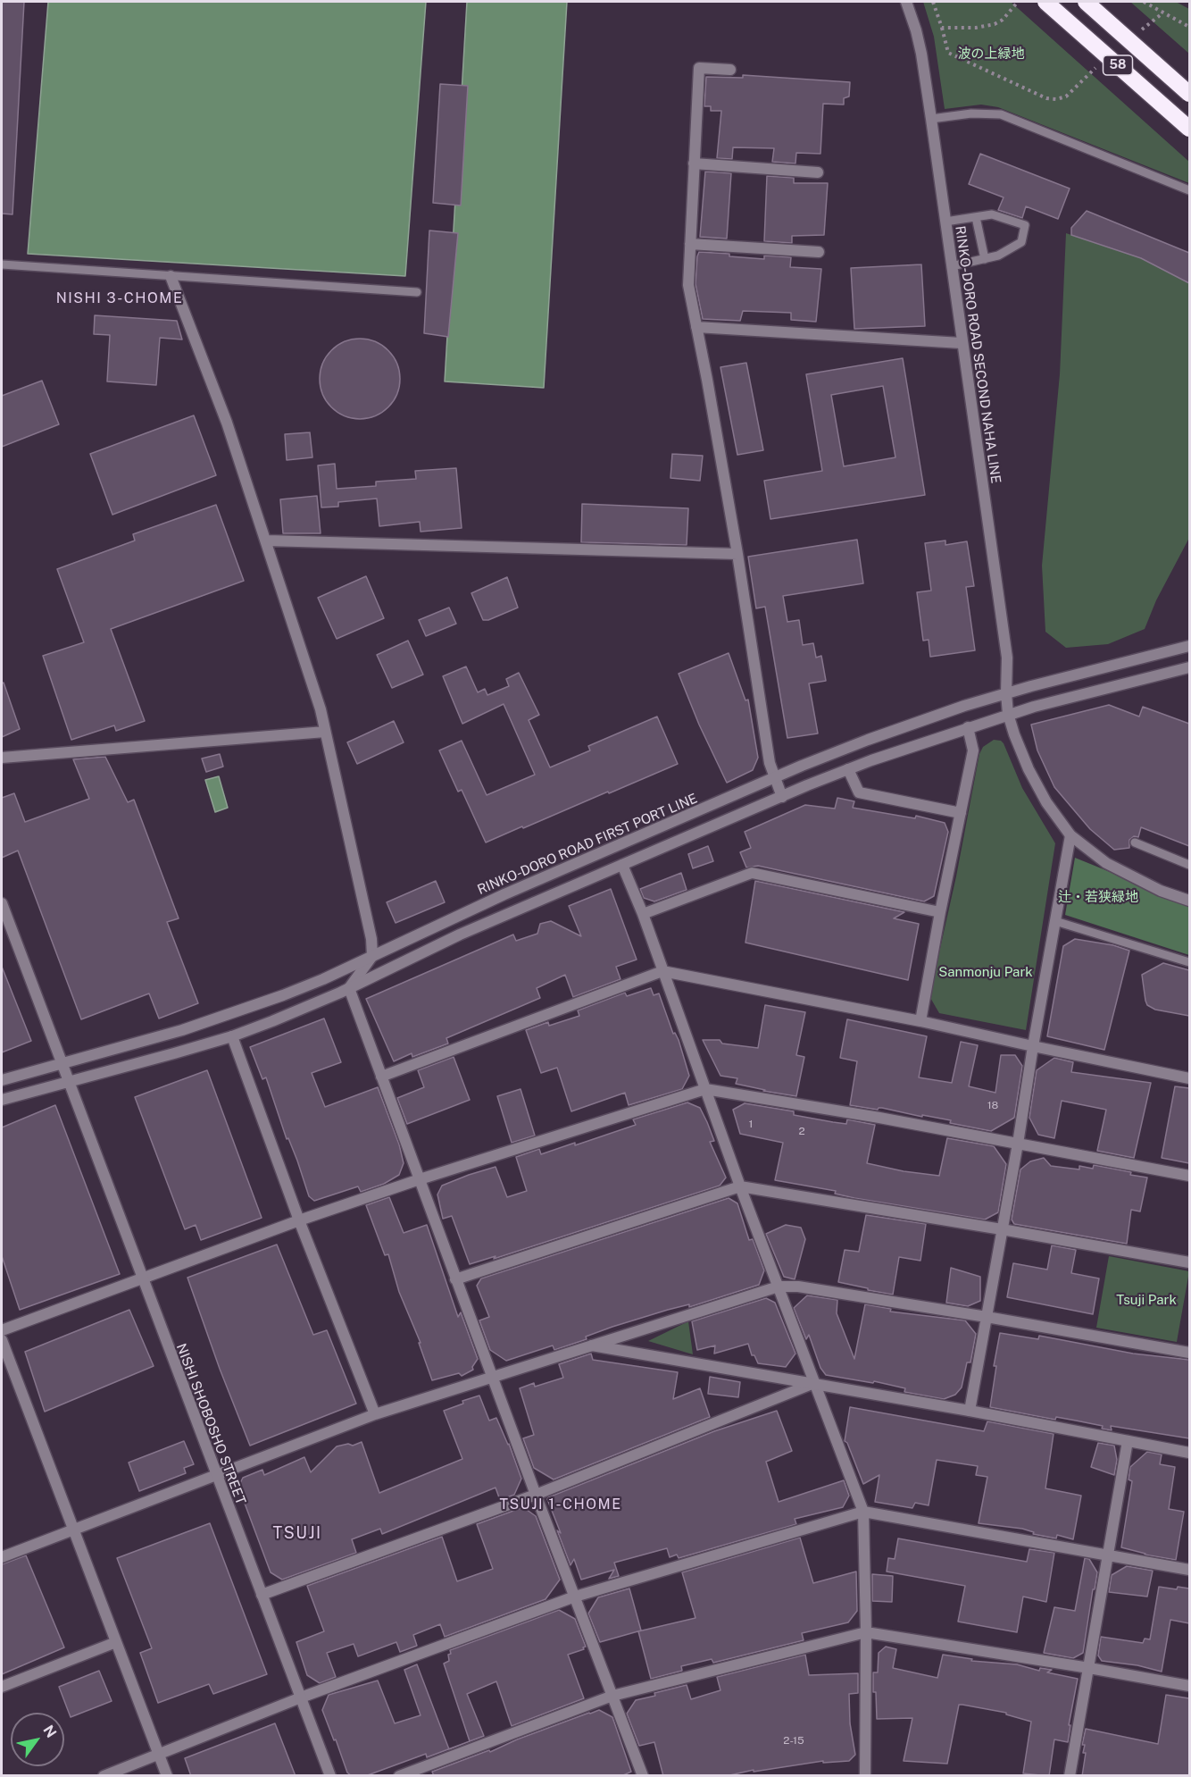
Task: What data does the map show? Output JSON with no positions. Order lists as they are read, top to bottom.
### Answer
{
  "streets": {
    "highway": ["58"],
    "street": ["RINKO-DORO ROAD SECOND NAHA LINE", "RINKO-DORO ROAD FIRST PORT LINE", "NISHI SHOBOSHO STREET"]
  },
  "crossings": [
    ["RINKO-DORO ROAD SECOND NAHA LINE", "RINKO-DORO ROAD FIRST PORT LINE"],
    ["RINKO-DORO ROAD FIRST PORT LINE", "NISHI SHOBOSHO STREET"]
  ],
  "districts": ["NISHI 3-CHOME", "TSUJI 1-CHOME", "TSUJI"],
  "parks": [
    "波の上緑地",
    "辻・若狭緑地",
    "Sanmonju Park",
    "Tsuji Park"
  ],
  "house_numbers": [
    "18",
    "1",
    "2",
    "2-15"
  ],
  "north": "top right"
}
